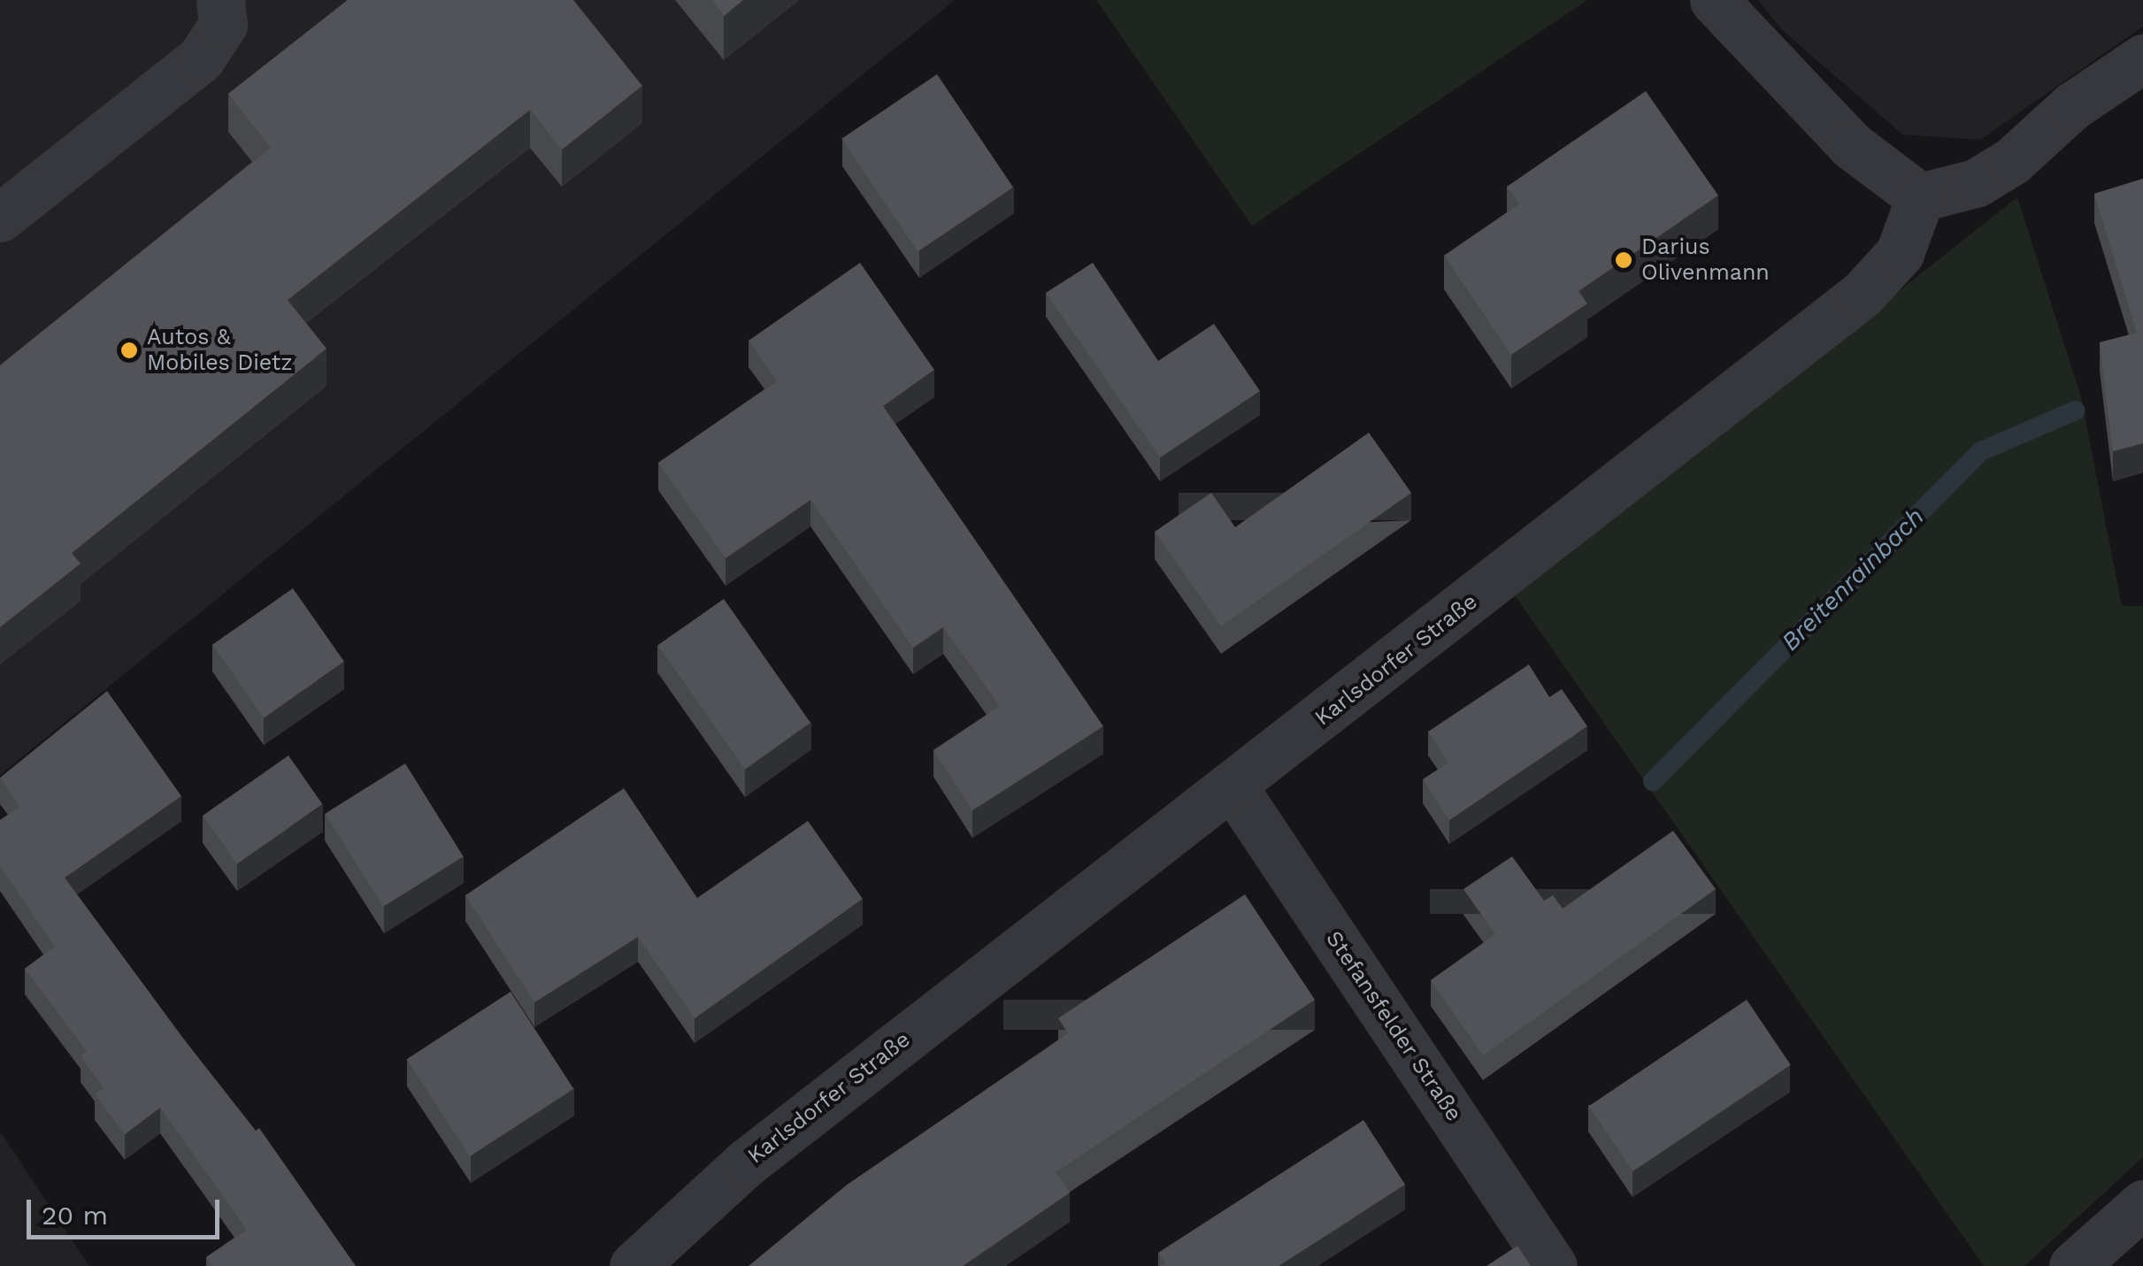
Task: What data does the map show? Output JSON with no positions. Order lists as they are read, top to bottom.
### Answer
{
  "streets": {
    "street": ["Karlsdorfer Straße", "Stefansfelder Straße"]
  },
  "crossings": [
    ["Karlsdorfer Straße", "Stefansfelder Straße"]
  ],
  "water": ["Breitenrainbach"],
  "places": ["Darius Olivenmann", "Autos & Mobiles Dietz"],
  "scale_bar": "20 m"
}
